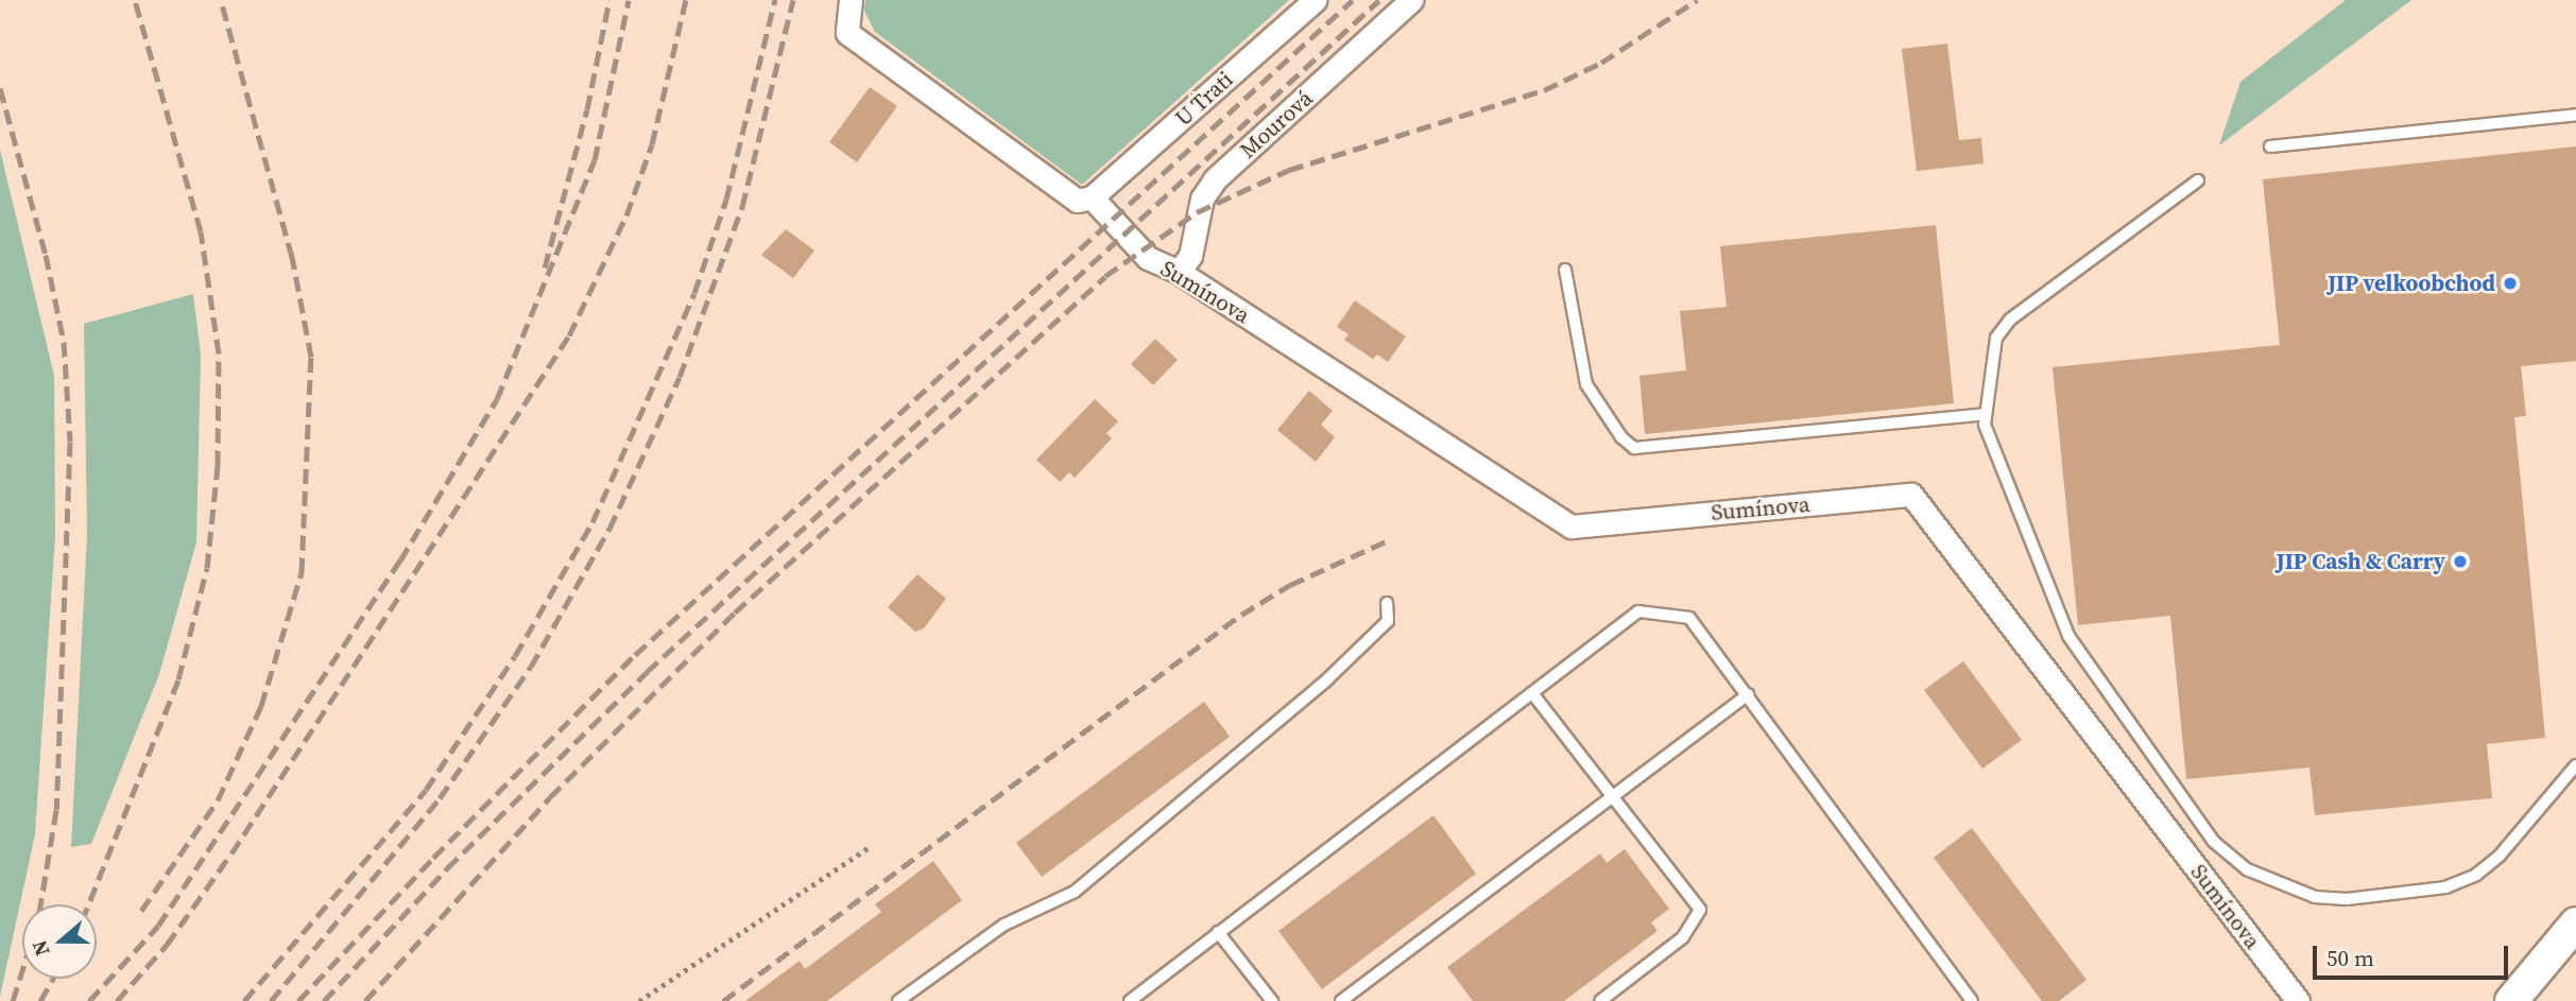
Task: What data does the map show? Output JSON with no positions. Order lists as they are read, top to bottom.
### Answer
{
  "streets": {
    "street": ["U Trati", "Mourová", "Sumínova"]
  },
  "crossings": [
    ["U Trati", "Sumínova"],
    ["Mourová", "Sumínova"]
  ],
  "places": ["JIP velkoobchod", "JIP Cash & Carry"],
  "scale_bar": "50 m",
  "north": "left"
}
